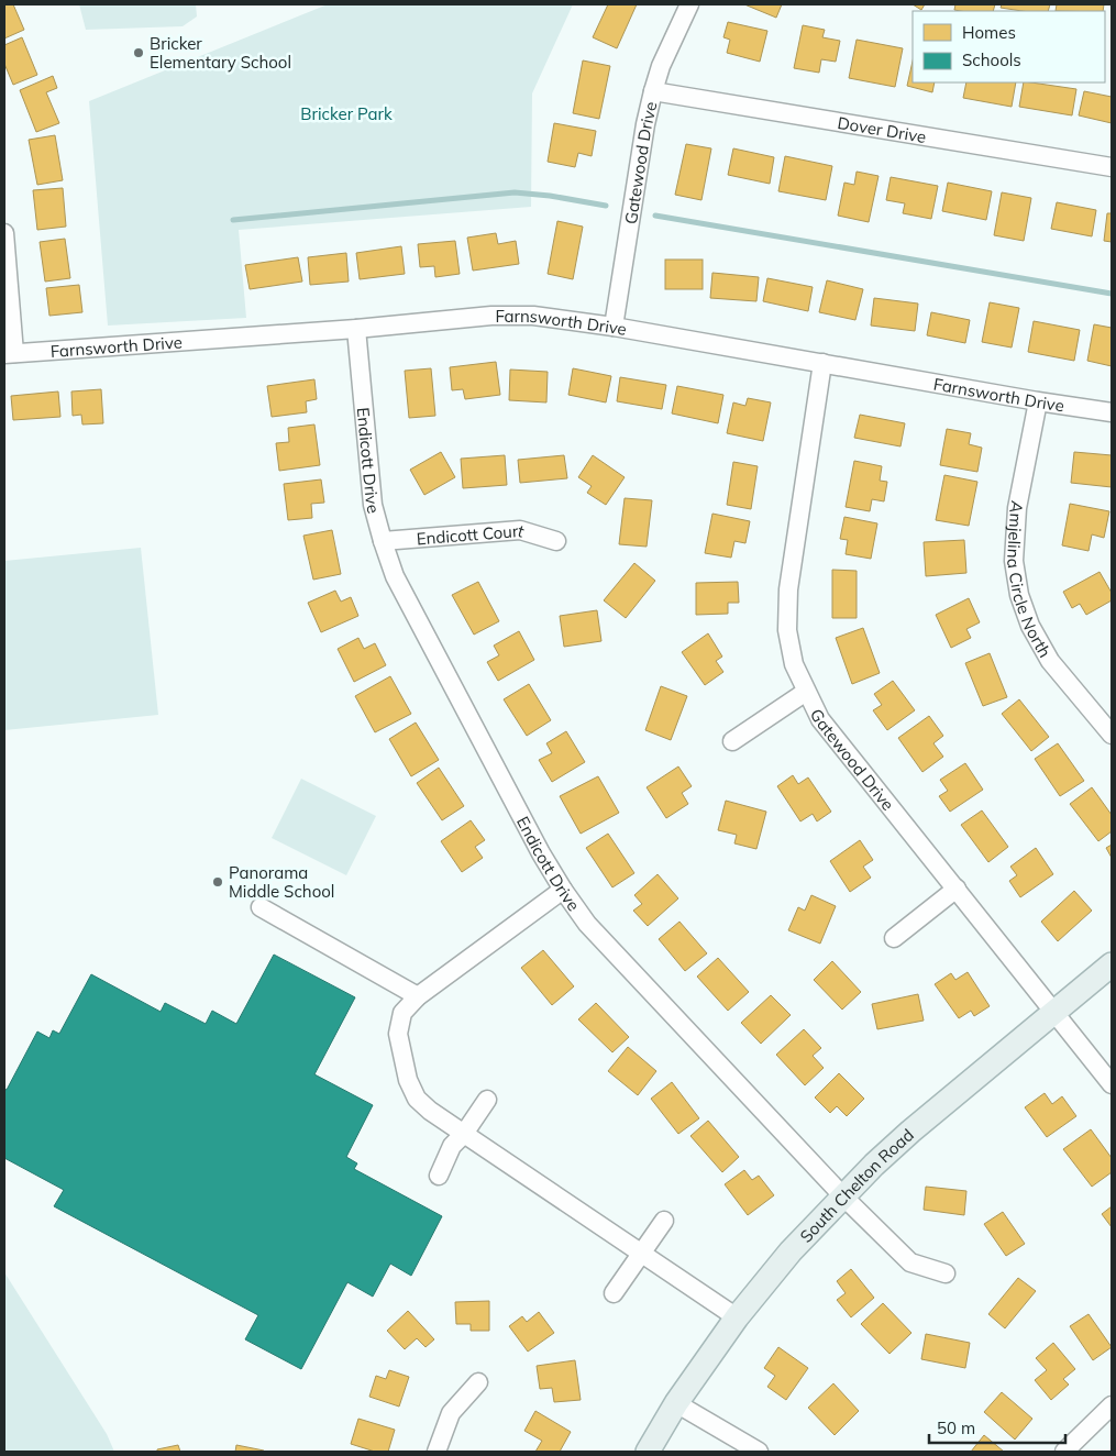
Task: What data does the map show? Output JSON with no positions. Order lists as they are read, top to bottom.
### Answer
{
  "streets": {
    "main road": ["South Chelton Road"],
    "street": [
      "Dover Drive",
      "Gatewood Drive",
      "Farnsworth Drive",
      "Endicott Drive",
      "Endicott Court",
      "Amjelina Circle North"
    ]
  },
  "crossings": [
    ["Dover Drive", "Gatewood Drive"],
    ["Gatewood Drive", "Farnsworth Drive"],
    ["Gatewood Drive", "South Chelton Road"],
    ["Farnsworth Drive", "Endicott Drive"],
    ["Farnsworth Drive", "Amjelina Circle North"],
    ["Endicott Drive", "Endicott Court"],
    ["Endicott Drive", "South Chelton Road"]
  ],
  "parks": ["Bricker Park"],
  "places": ["Bricker Elementary School", "Panorama Middle School"],
  "legend": ["Homes", "Schools"],
  "scale_bar": "50 m"
}
